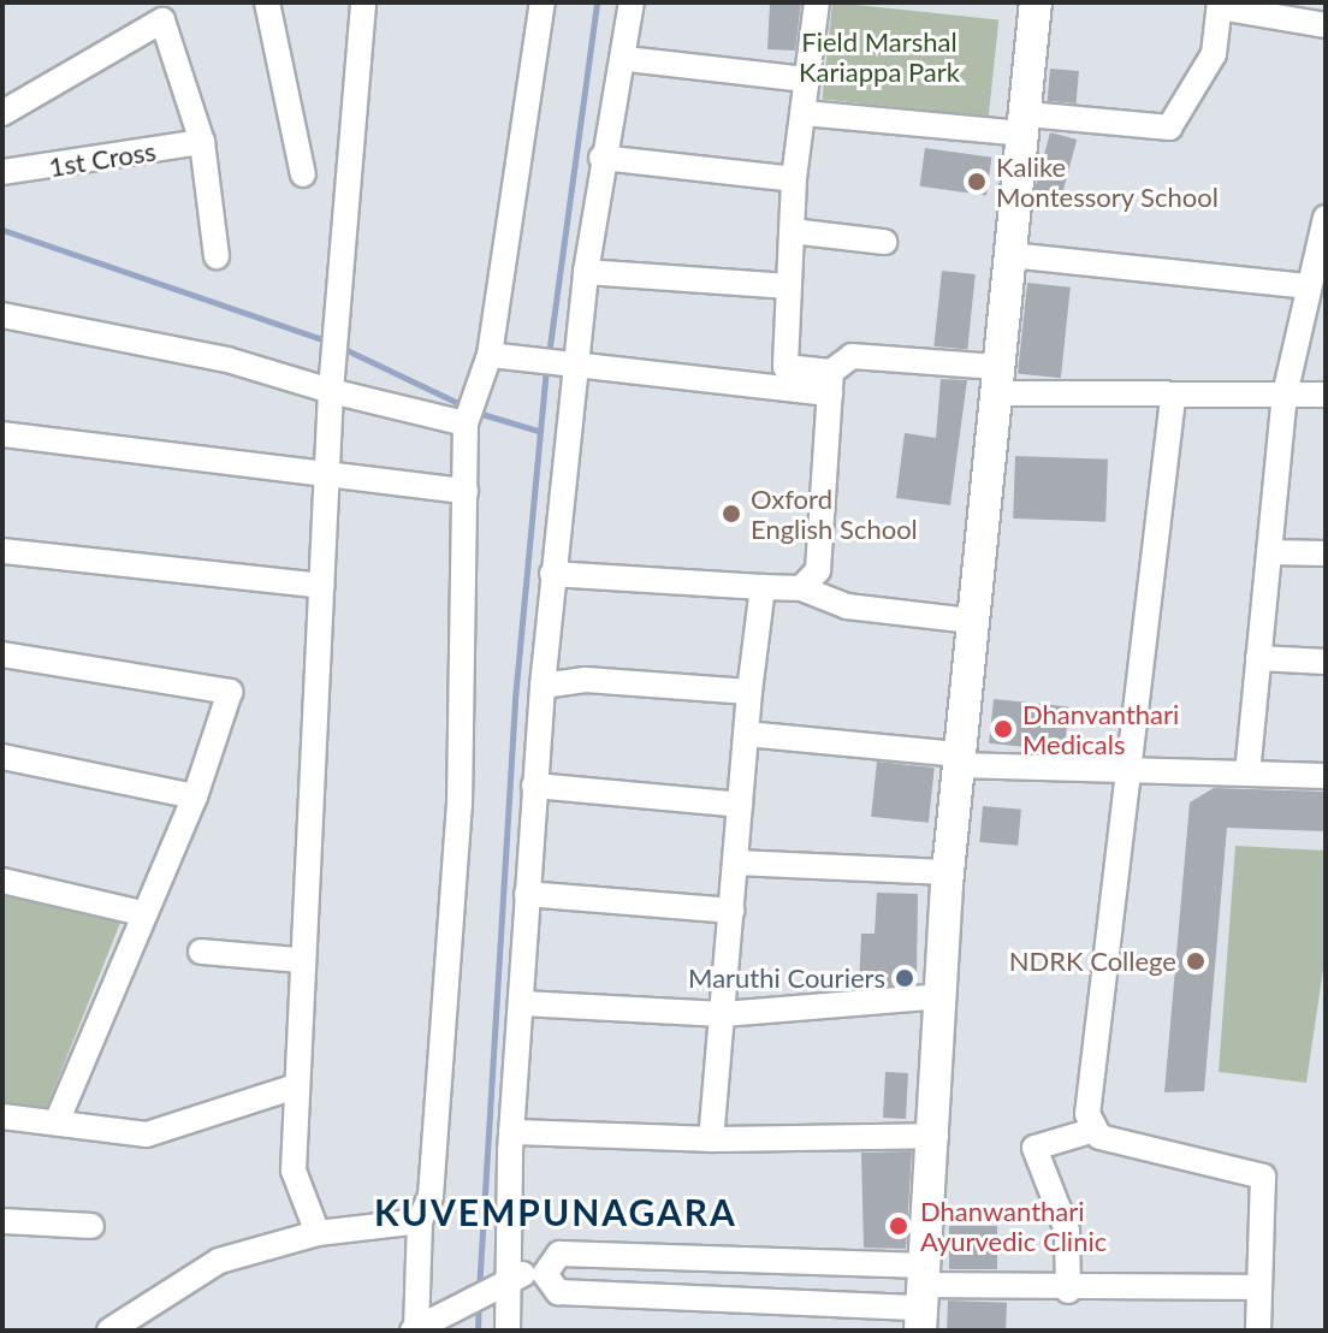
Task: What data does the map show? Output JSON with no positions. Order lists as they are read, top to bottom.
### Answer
{
  "streets": {
    "street": ["1st Cross"]
  },
  "districts": ["KUVEMPUNAGARA"],
  "parks": ["Field Marshal Kariappa Park"],
  "places": [
    "Kalike Montessory School",
    "Oxford English School",
    "Dhanvanthari Medicals",
    "NDRK College",
    "Maruthi Couriers",
    "Dhanwanthari Ayurvedic Clinic"
  ]
}
